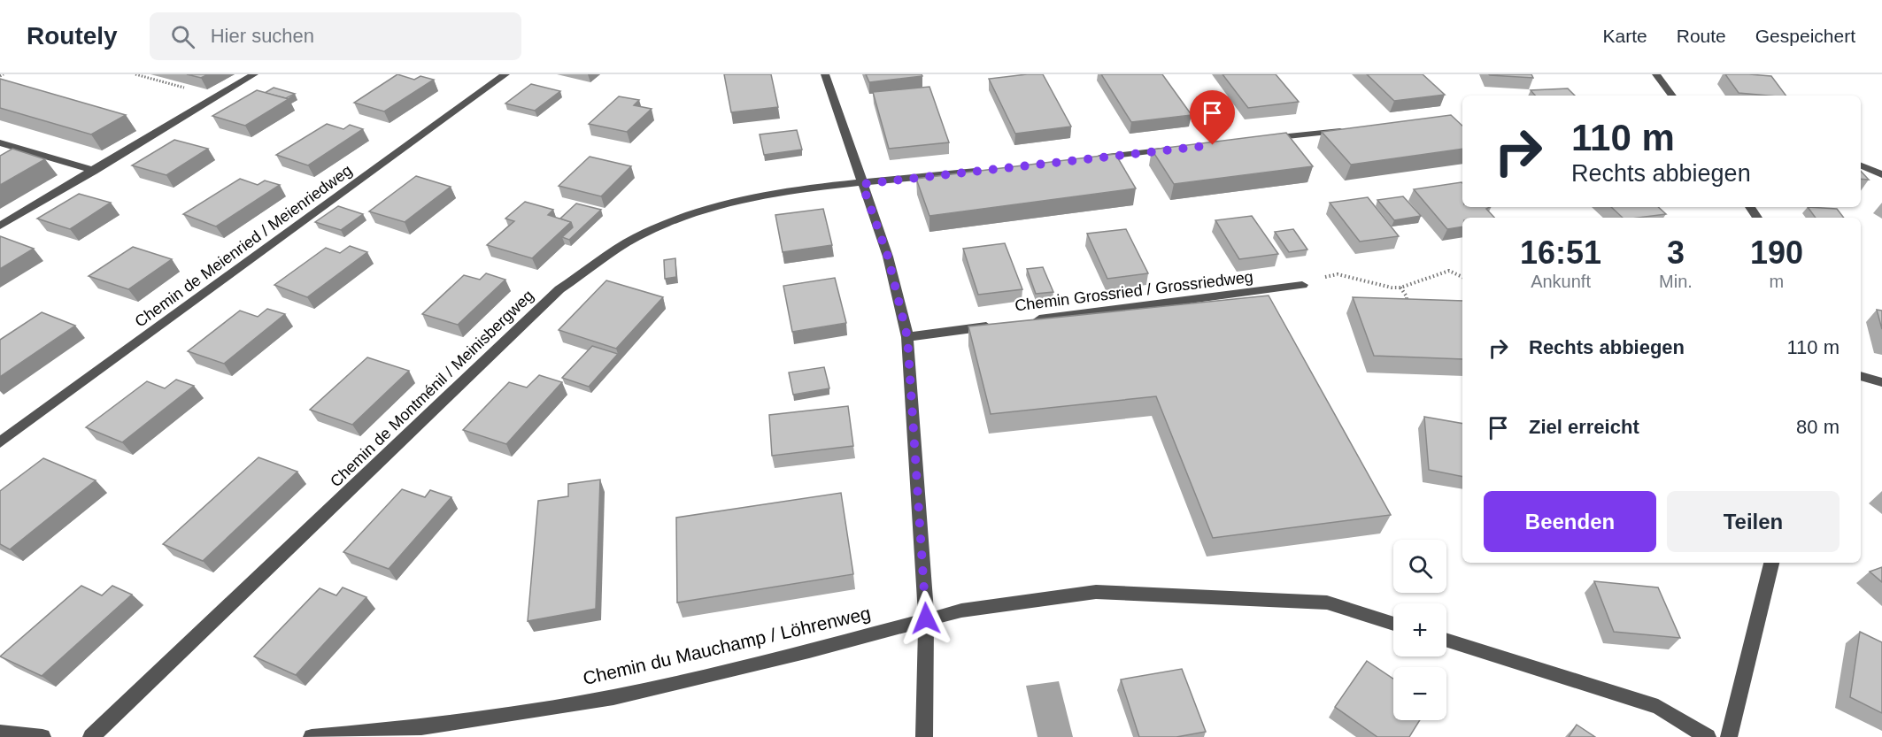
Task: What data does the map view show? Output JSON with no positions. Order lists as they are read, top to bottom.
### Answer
{
  "streets": {
    "street": [
      "Chemin de Meienried / Meienriedweg",
      "Chemin Grossried / Grossriedweg",
      "Chemin de Montménil / Meinisbergweg",
      "Chemin du Mauchamp / Löhrenweg"
    ]
  },
  "page": {
    "header": "Routely",
    "search": "Hier suchen",
    "nav": ["Karte", "Route", "Gespeichert"],
    "turn": ["110 m", "Rechts abbiegen"],
    "eta": [
      "16:51",
      "Ankunft",
      "3",
      "Min.",
      "190",
      "m"
    ],
    "list": [
      {
        "name": "Rechts abbiegen",
        "value": "110 m"
      },
      {
        "name": "Ziel erreicht",
        "value": "80 m"
      }
    ],
    "buttons": ["Beenden", "Teilen"],
    "map_buttons": ["+", "−"]
  }
}
